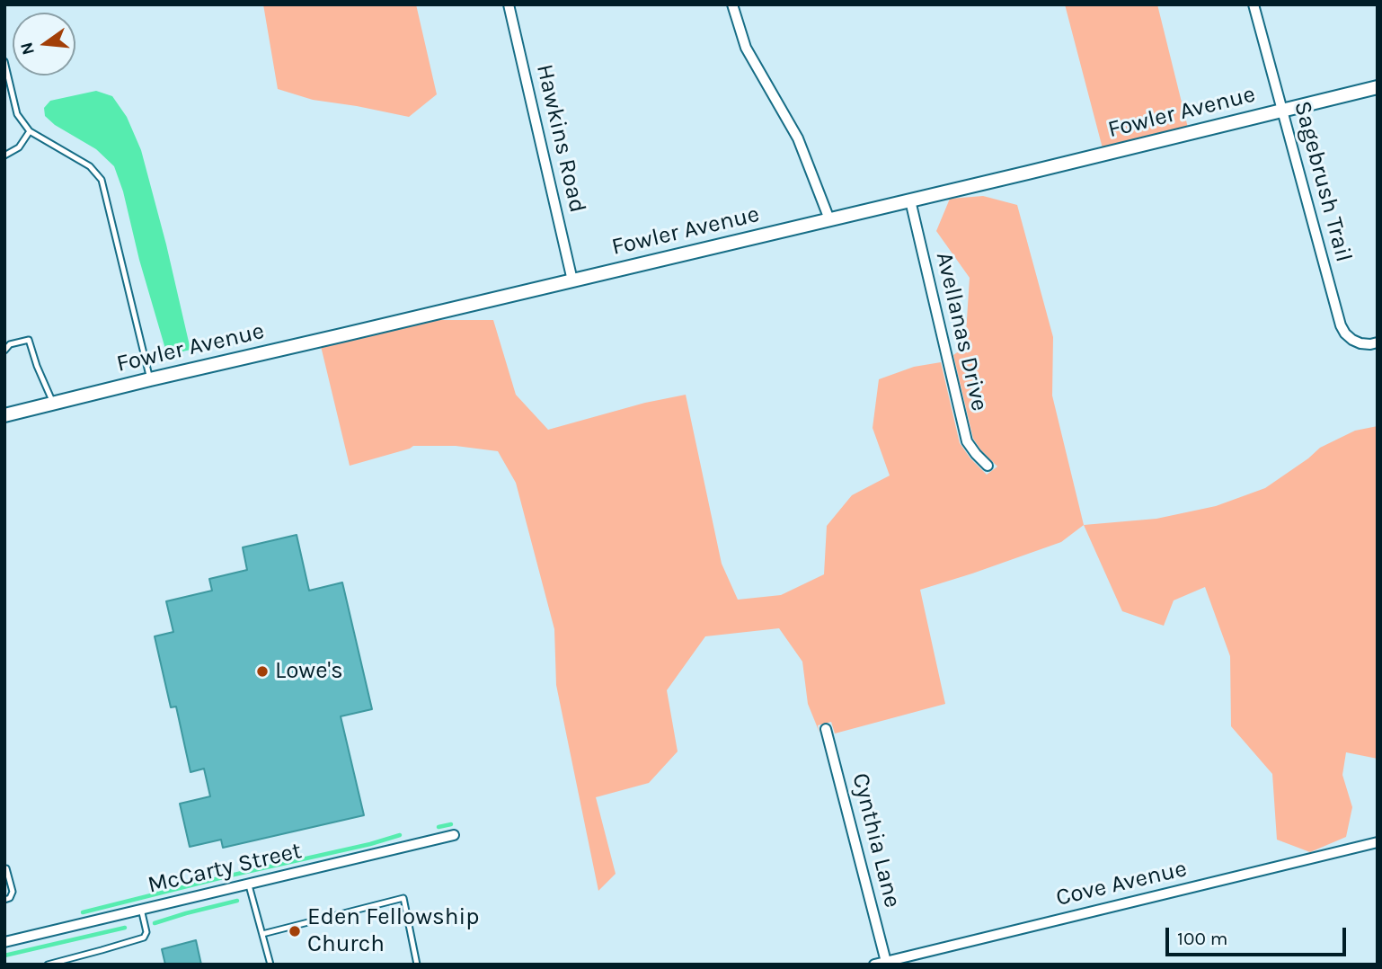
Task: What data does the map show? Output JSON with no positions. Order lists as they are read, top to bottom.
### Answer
{
  "streets": {
    "street": [
      "Fowler Avenue",
      "Hawkins Road",
      "Sagebrush Trail",
      "Avellanas Drive",
      "Cynthia Lane",
      "McCarty Street",
      "Cove Avenue"
    ]
  },
  "crossings": [
    ["Fowler Avenue", "Hawkins Road"],
    ["Fowler Avenue", "Sagebrush Trail"],
    ["Fowler Avenue", "Avellanas Drive"],
    ["Cynthia Lane", "Cove Avenue"]
  ],
  "places": ["Lowe's", "Eden Fellowship Church"],
  "scale_bar": "100 m",
  "north": "left"
}
